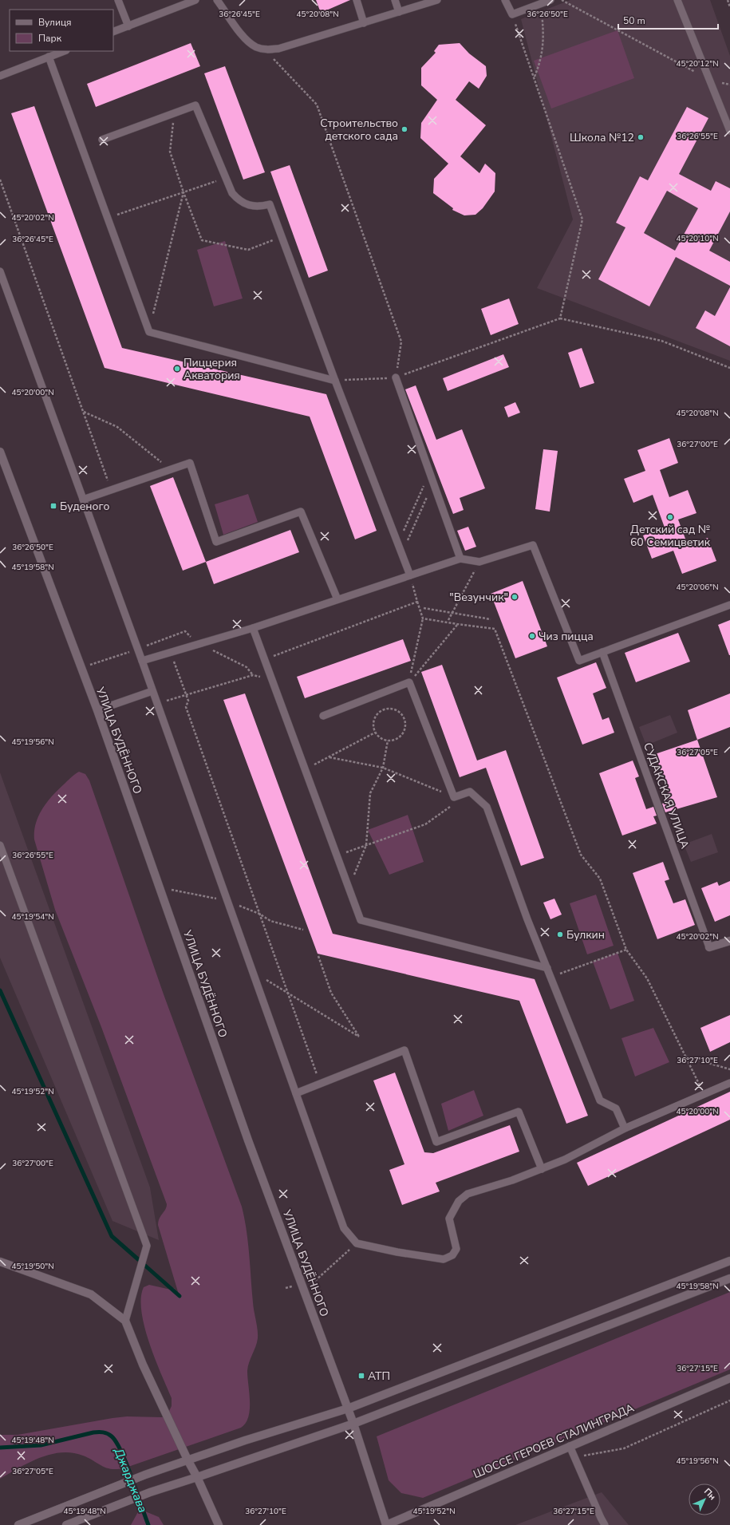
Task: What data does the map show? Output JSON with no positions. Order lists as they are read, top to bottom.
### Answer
{
  "streets": {
    "main road": ["УЛИЦА БУДЁННОГО", "ШОССЕ ГЕРОЕВ СТАЛИНГРАДА"],
    "lane": ["СУДАКСКАЯ УЛИЦА"]
  },
  "crossings": [
    ["УЛИЦА БУДЁННОГО", "ШОССЕ ГЕРОЕВ СТАЛИНГРАДА"]
  ],
  "water": ["Джарджава"],
  "places": {
    "other": [
      "Строительство детского сада",
      "Школа №12",
      "Пиццерия Акватория",
      "Детский сад № 60 Семицветик",
      "\"Везунчик\"",
      "Чиз пицца",
      "Булкин"
    ],
    "transit": ["Буденого", "АТП"]
  },
  "legend": ["Вулиця", "Парк"],
  "scale_bar": "50 m",
  "north": "top right",
  "coordinates": [
    "36°26'45\"E",
    "45°20'08\"N",
    "36°26'50\"E",
    "45°20'12\"N",
    "36°26'55\"E",
    "45°20'02\"N",
    "45°20'10\"N",
    "45°20'00\"N",
    "36°27'00\"E",
    "45°19'58\"N",
    "45°20'06\"N",
    "45°19'56\"N",
    "36°27'05\"E",
    "45°19'54\"N",
    "36°27'10\"E",
    "45°19'52\"N",
    "45°19'50\"N",
    "36°27'15\"E",
    "45°19'48\"N"
  ]
}
